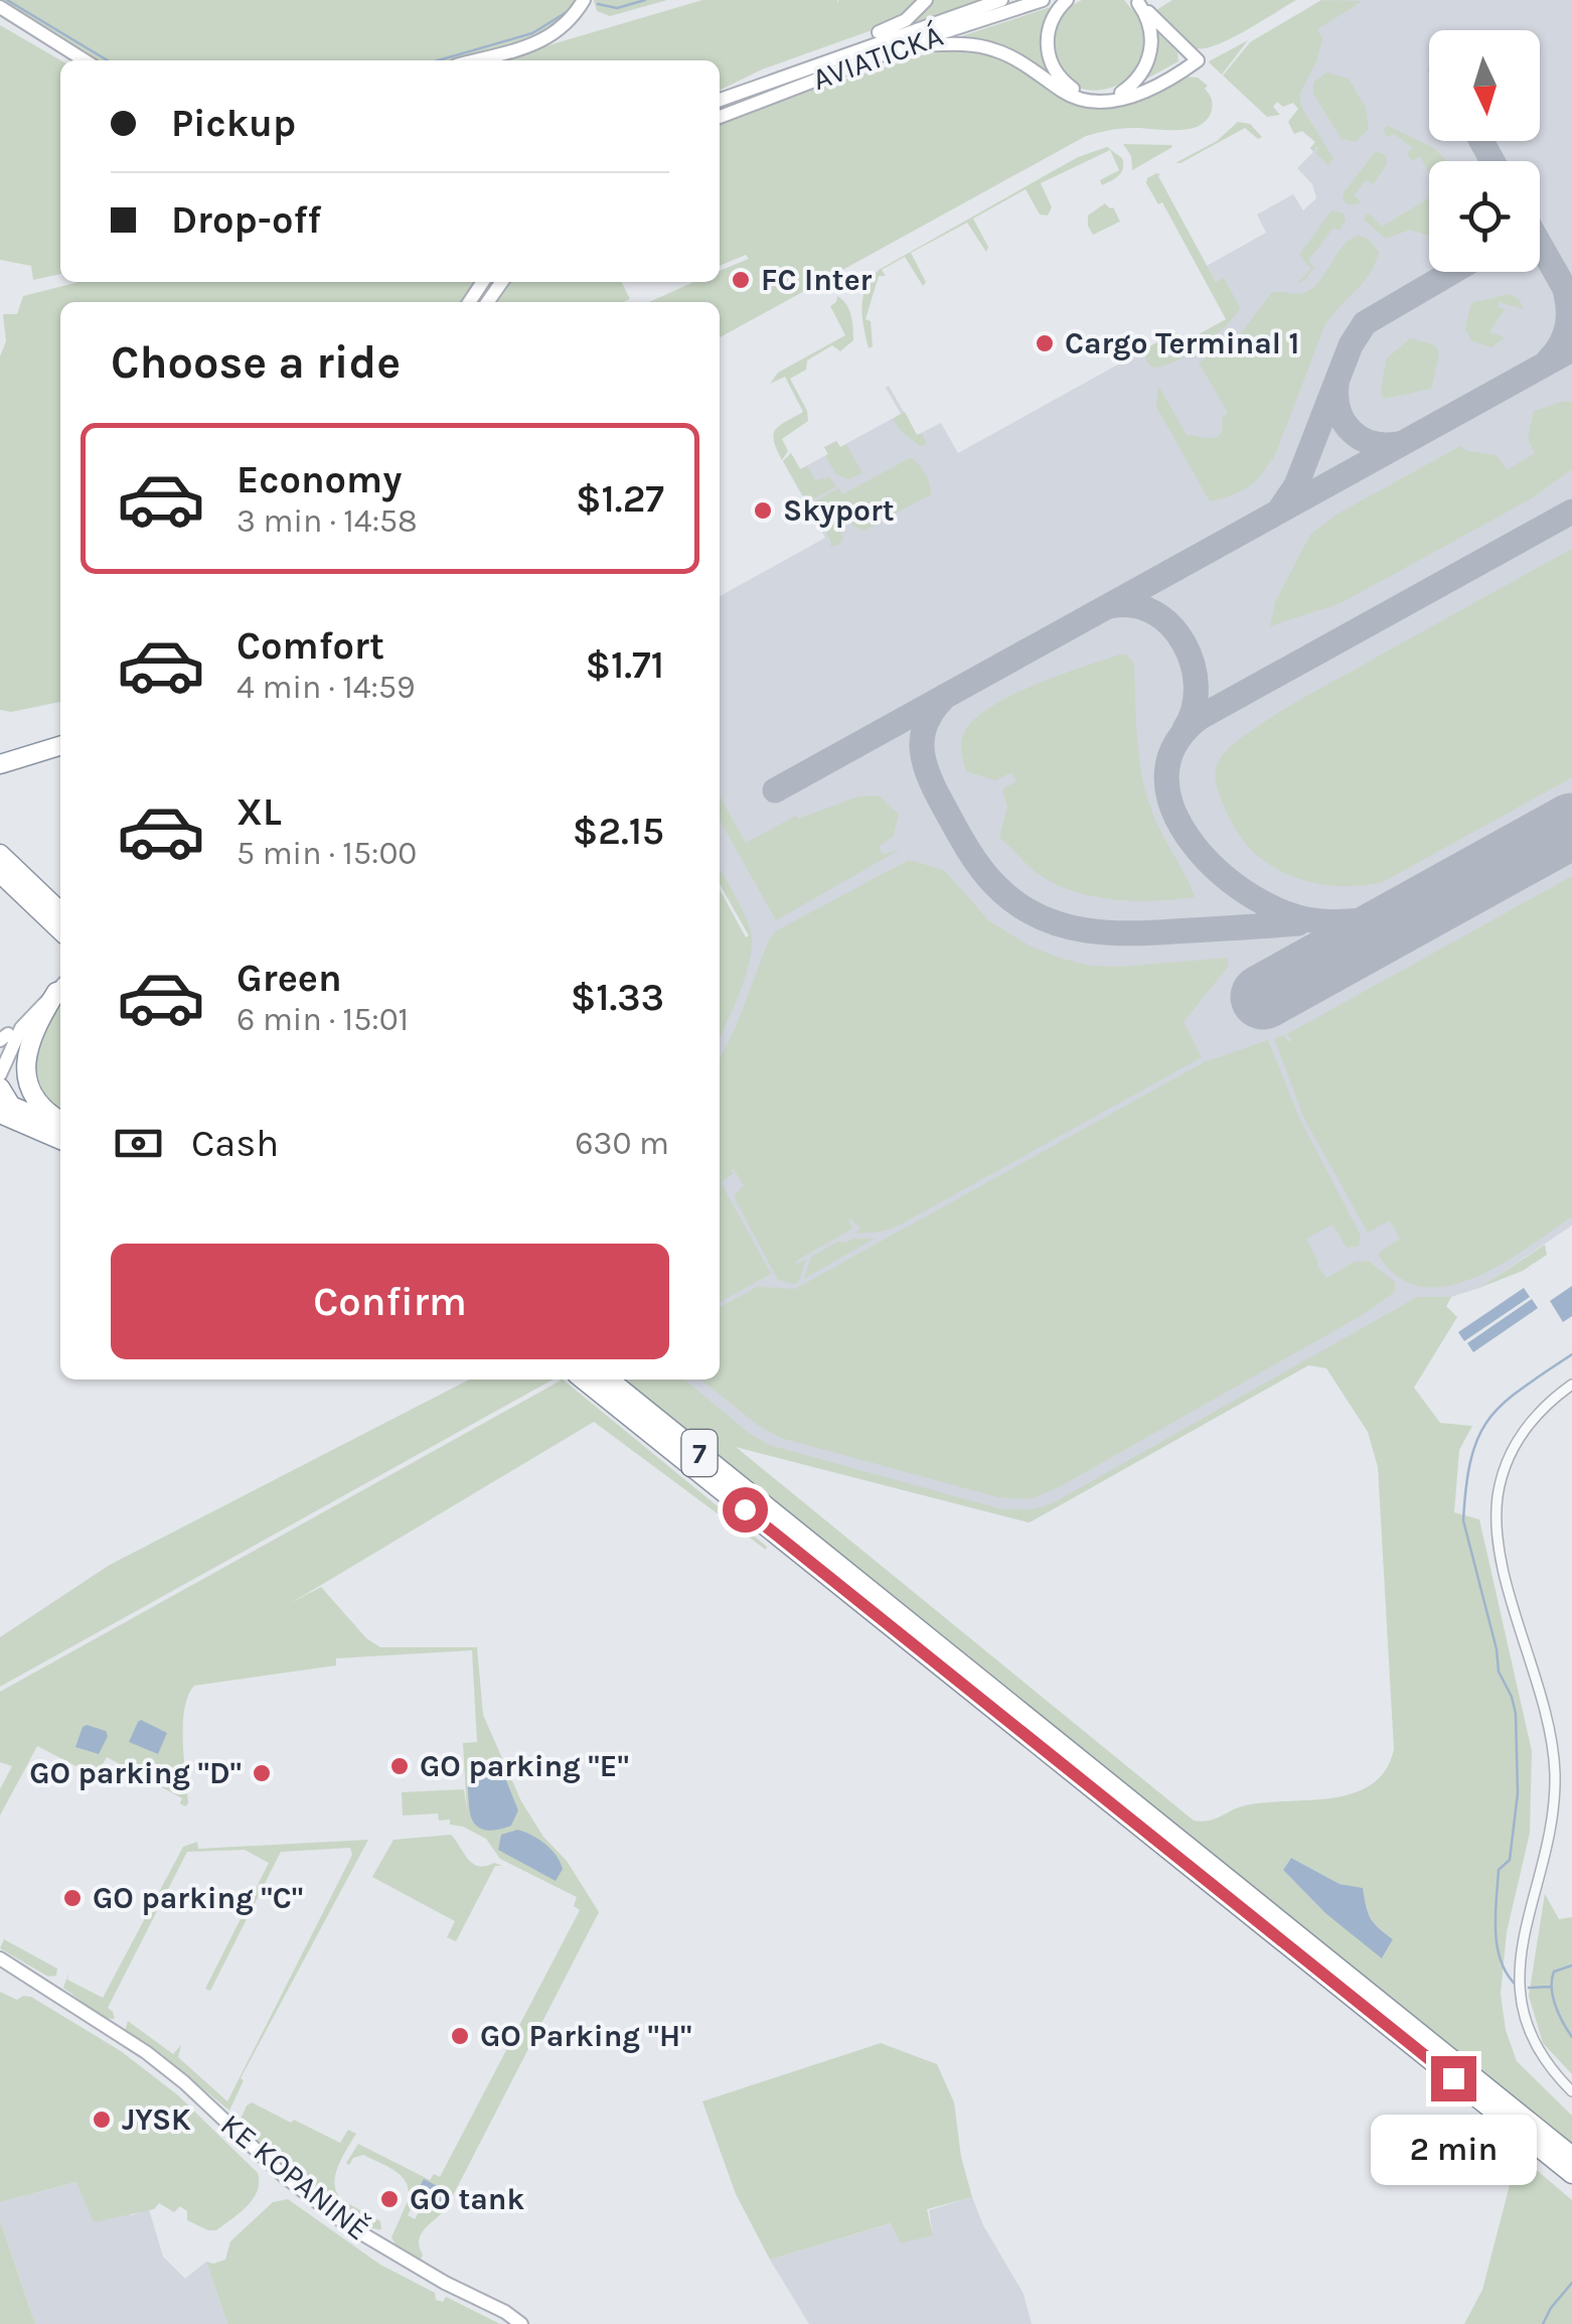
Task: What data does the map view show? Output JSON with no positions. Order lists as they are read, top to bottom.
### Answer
{
  "streets": {
    "highway": ["7"],
    "main road": ["AVIATICKÁ", "KE KOPANINĚ"]
  },
  "places": [
    "FC Inter",
    "Cargo Terminal 1",
    "Skyport",
    "GO parking \"E\"",
    "GO parking \"D\"",
    "GO parking \"C\"",
    "GO Parking \"H\"",
    "JYSK",
    "GO tank"
  ],
  "north": "bottom",
  "page": {
    "banner": ["Pickup", "Drop-off"],
    "heading": "Choose a ride",
    "list": [
      {
        "name": "Economy",
        "note": "3 min · 14:58",
        "value": "$1.27"
      },
      {
        "name": "Comfort",
        "note": "4 min · 14:59",
        "value": "$1.71"
      },
      {
        "name": "XL",
        "note": "5 min · 15:00",
        "value": "$2.15"
      },
      {
        "name": "Green",
        "note": "6 min · 15:01",
        "value": "$1.33"
      }
    ],
    "pay": ["Cash", "630 m"],
    "buttons": "Confirm",
    "bubble": "2 min"
  }
}
